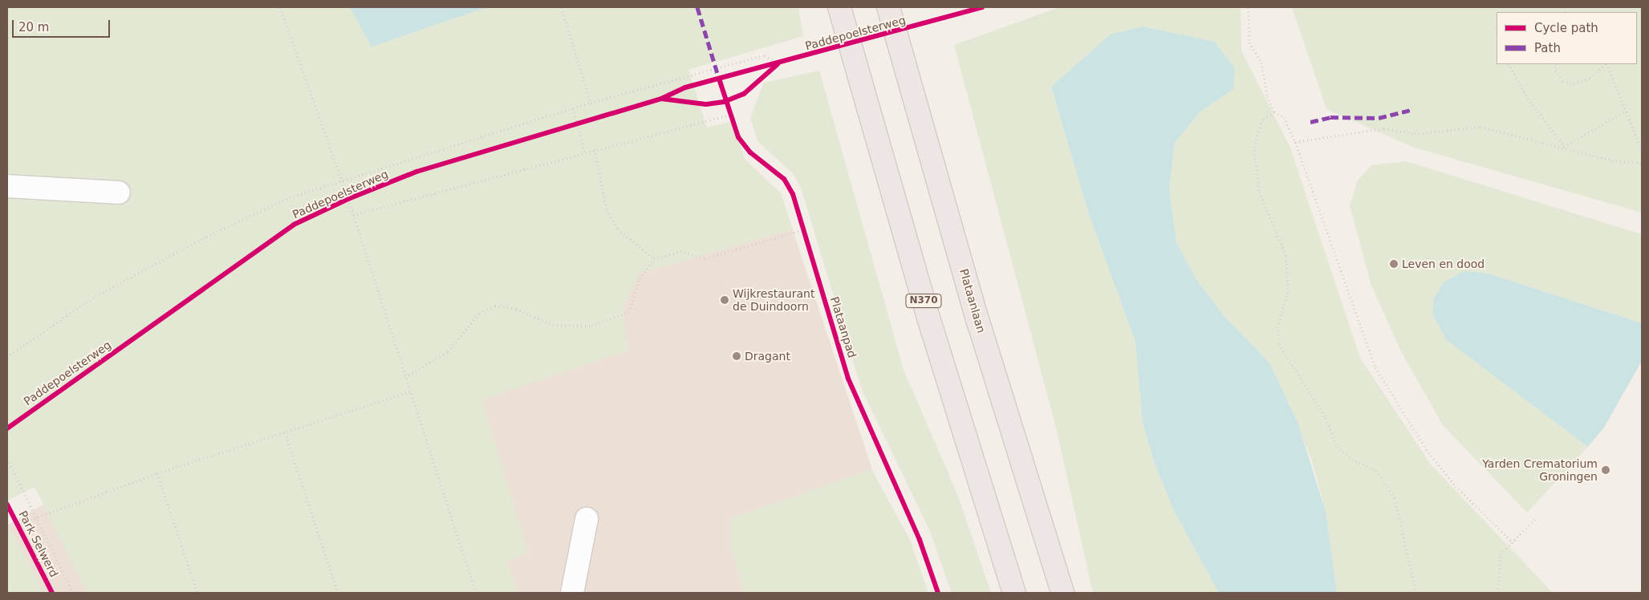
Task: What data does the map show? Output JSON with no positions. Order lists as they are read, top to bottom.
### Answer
{
  "streets": {
    "highway": ["N370", "Plataanlaan"],
    "cycle path": ["Paddepoelsterweg", "Plataanpad", "Park Selwerd"]
  },
  "places": [
    "Leven en dood",
    "Wijkrestaurant de Duindoorn",
    "Dragant",
    "Yarden Crematorium Groningen"
  ],
  "legend": ["Cycle path", "Path"],
  "scale_bar": "20 m"
}
